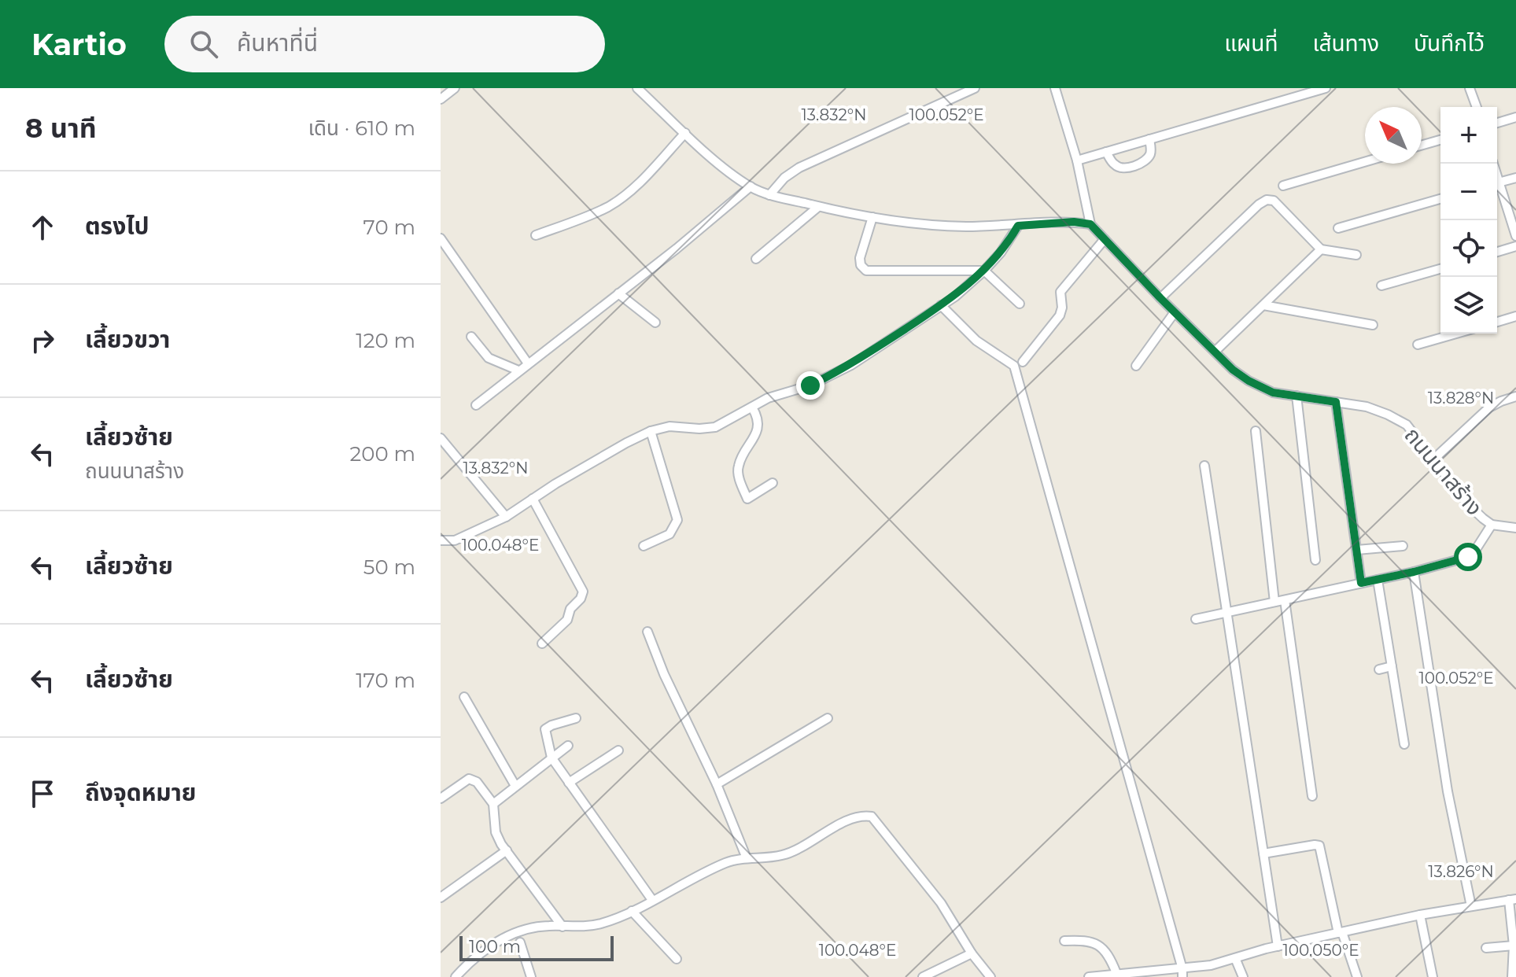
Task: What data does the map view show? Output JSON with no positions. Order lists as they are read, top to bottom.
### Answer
{
  "streets": {
    "street": ["ถนนนาสร้าง"]
  },
  "scale_bar": "100 m",
  "north": "top left",
  "page": {
    "header": "Kartio",
    "search": "ค้นหาที่นี่",
    "nav": ["แผนที่", "เส้นทาง", "บันทึกไว้"],
    "heading": ["8 นาที", "เดิน · 610 m"],
    "map_buttons": ["+", "−"],
    "list": [
      ["ตรงไป", "70 m"],
      ["เลี้ยวขวา", "120 m"],
      ["เลี้ยวซ้าย", "ถนนนาสร้าง", "200 m"],
      ["เลี้ยวซ้าย", "50 m"],
      ["เลี้ยวซ้าย", "170 m"],
      "ถึงจุดหมาย"
    ],
    "scale": "100 m"
  },
  "coordinates": [
    "13.832°N",
    "100.052°E",
    "13.828°N",
    "100.048°E",
    "13.826°N",
    "100.050°E"
  ]
}
